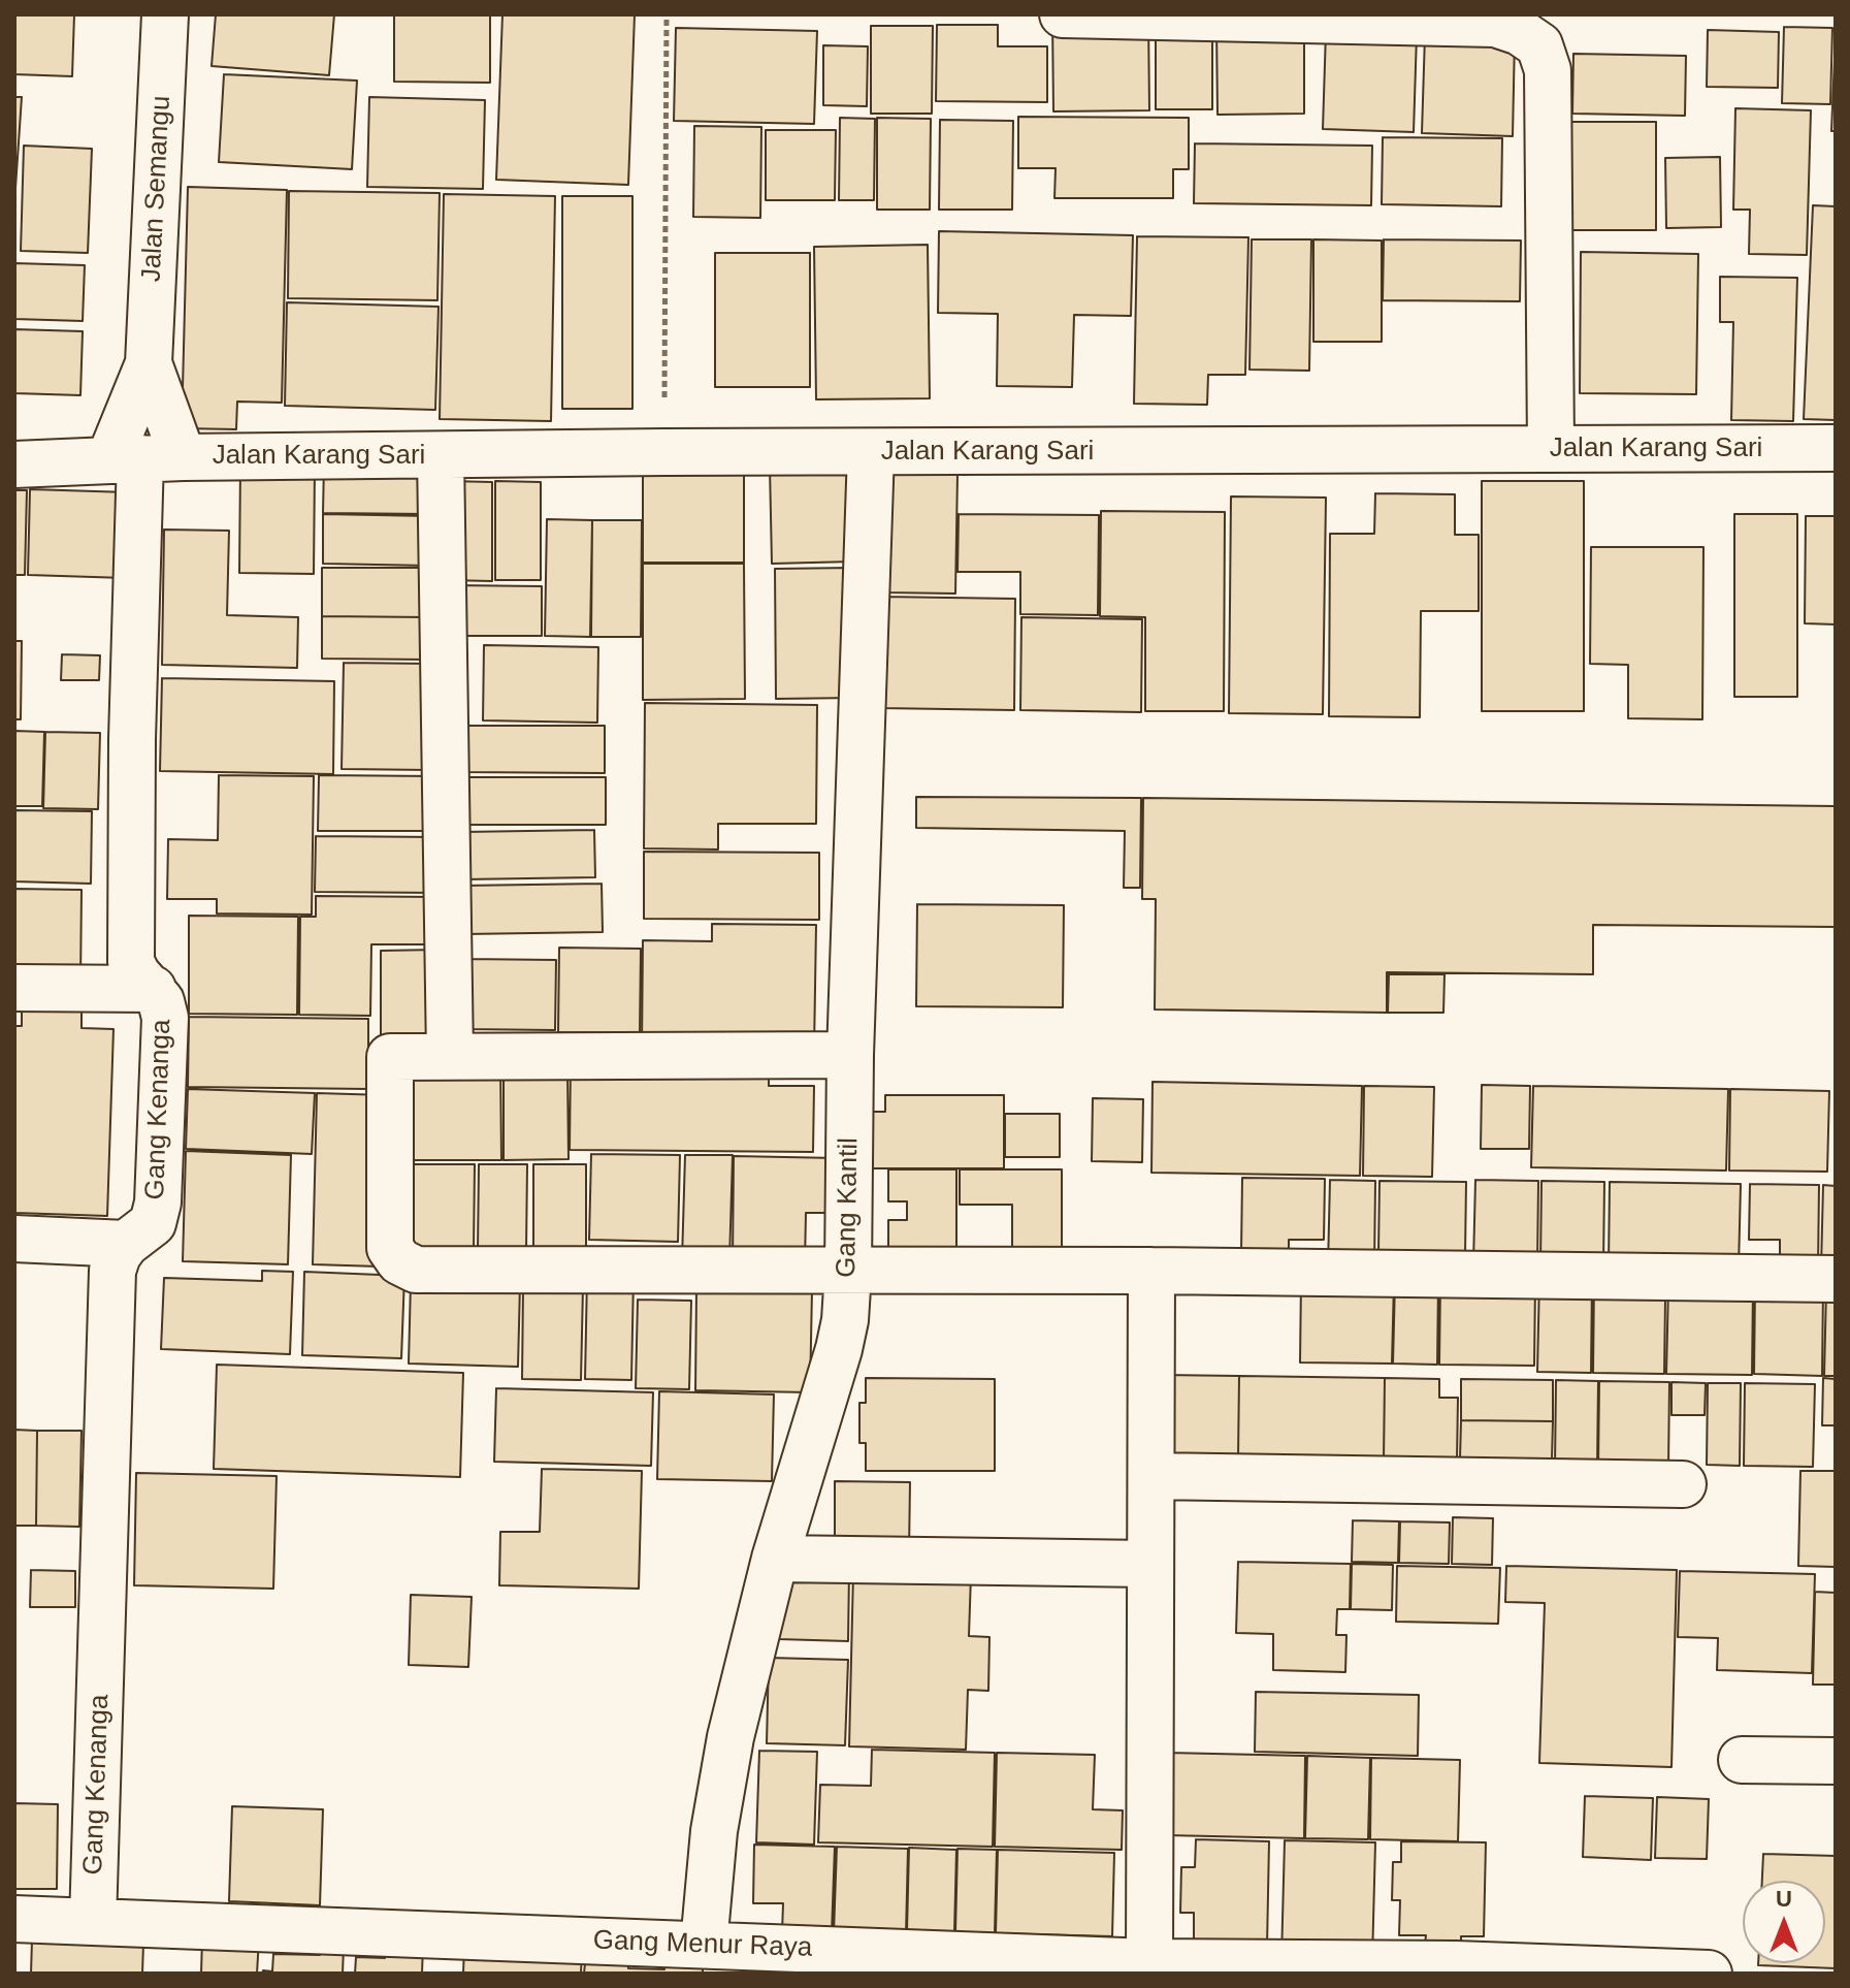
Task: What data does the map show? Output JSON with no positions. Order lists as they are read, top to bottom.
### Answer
{
  "streets": {
    "street": [
      "Jalan Semangu",
      "Jalan Karang Sari",
      "Gang Kenanga",
      "Gang Kantil",
      "Gang Menur Raya"
    ]
  },
  "crossings": [
    ["Jalan Semangu", "Jalan Karang Sari"],
    ["Jalan Semangu", "Gang Kenanga"],
    ["Jalan Karang Sari", "Gang Kenanga"],
    ["Jalan Karang Sari", "Gang Kantil"],
    ["Gang Kenanga", "Gang Menur Raya"],
    ["Gang Kantil", "Gang Menur Raya"]
  ],
  "north": "top"
}
